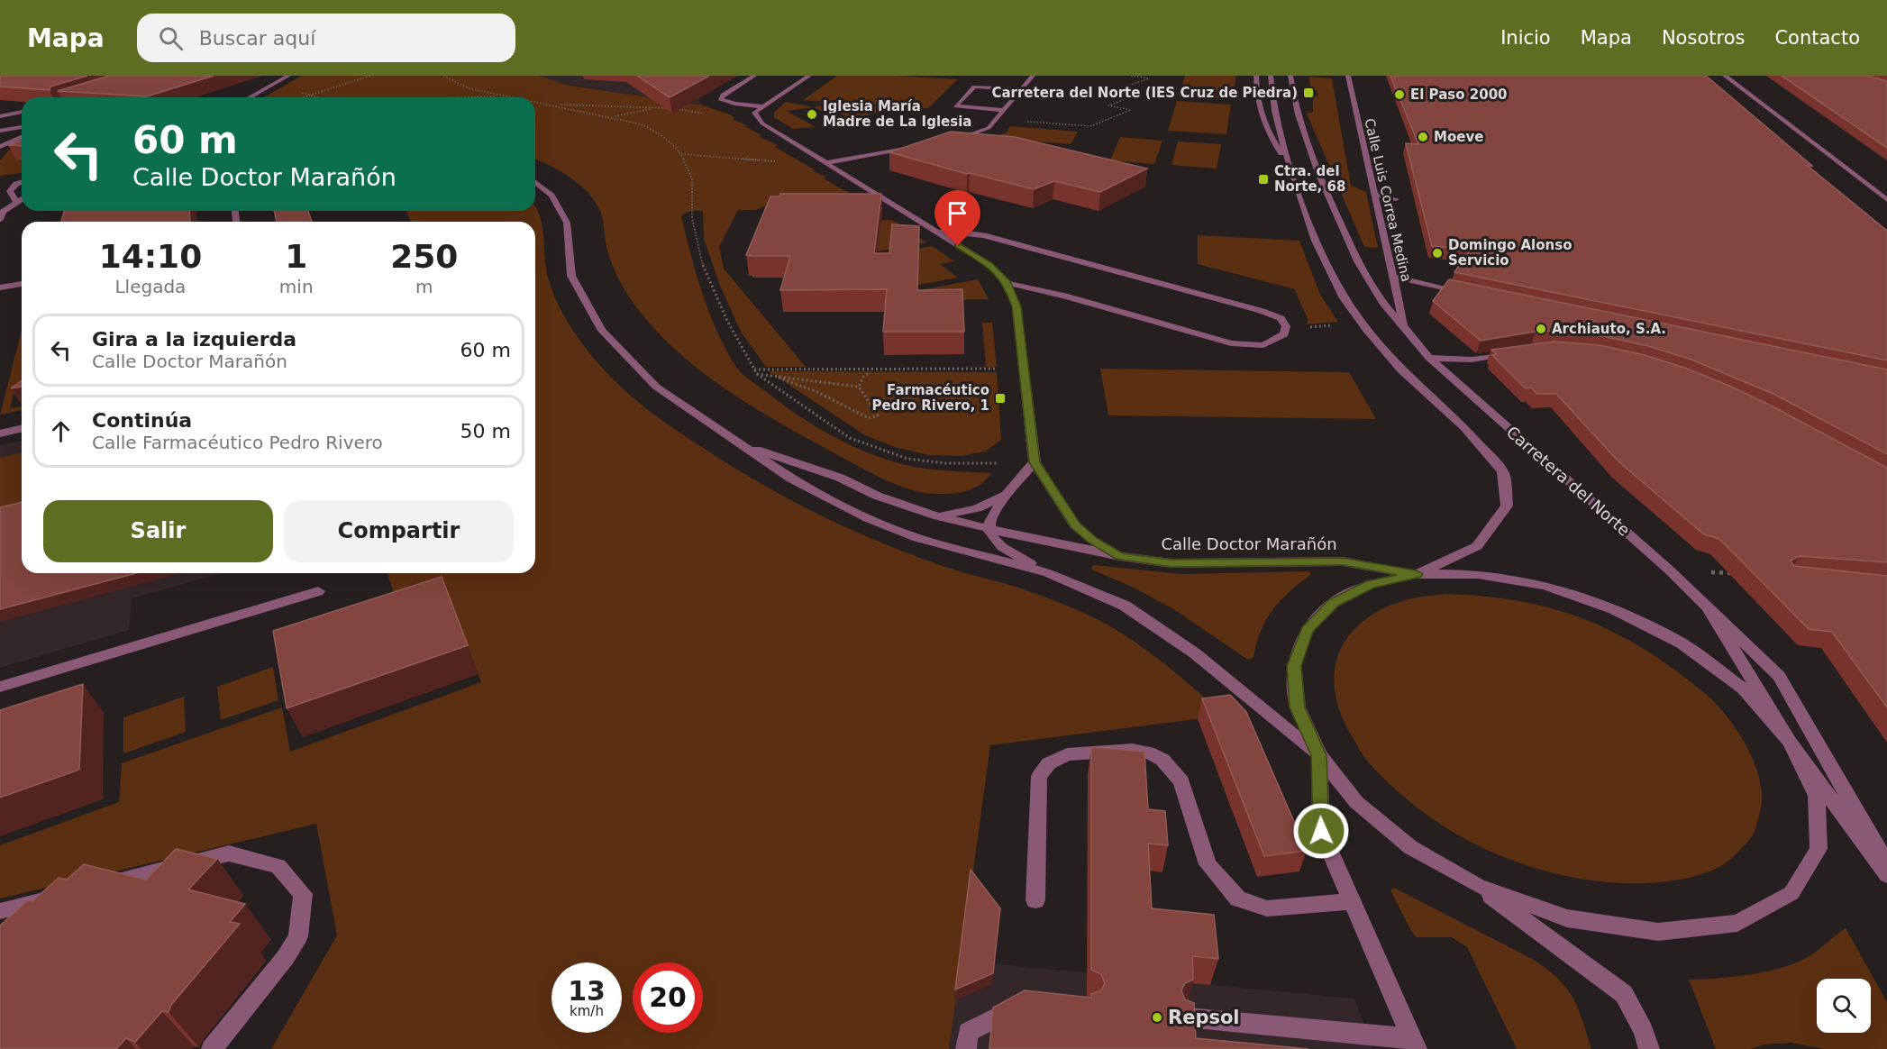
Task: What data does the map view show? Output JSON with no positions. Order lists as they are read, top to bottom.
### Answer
{
  "streets": {
    "street": ["Calle Luis Correa Medina", "Carretera del Norte", "Calle Doctor Marañón"]
  },
  "crossings": [
    ["Calle Luis Correa Medina", "Carretera del Norte"],
    ["Carretera del Norte", "Calle Doctor Marañón"]
  ],
  "places": {
    "transit": ["Carretera del Norte (IES Cruz de Piedra)", "Ctra. del Norte, 68", "Farmacéutico Pedro Rivero, 1"],
    "other": [
      "El Paso 2000",
      "Iglesia María Madre de La Iglesia",
      "Moeve",
      "Domingo Alonso Servicio",
      "Archiauto, S.A.",
      "Repsol"
    ]
  },
  "page": {
    "header": "Mapa",
    "search": "Buscar aquí",
    "nav": [
      "Inicio",
      "Mapa",
      "Nosotros",
      "Contacto"
    ],
    "turn": ["60 m", "Calle Doctor Marañón"],
    "eta": [
      "14:10",
      "Llegada",
      "1",
      "min",
      "250",
      "m"
    ],
    "list": [
      {
        "name": "Gira a la izquierda",
        "note": "Calle Doctor Marañón",
        "value": "60 m"
      },
      {
        "name": "Continúa",
        "note": "Calle Farmacéutico Pedro Rivero",
        "value": "50 m"
      }
    ],
    "buttons": ["Salir", "Compartir"],
    "speed": "13 km/h",
    "limit": "20"
  }
}
